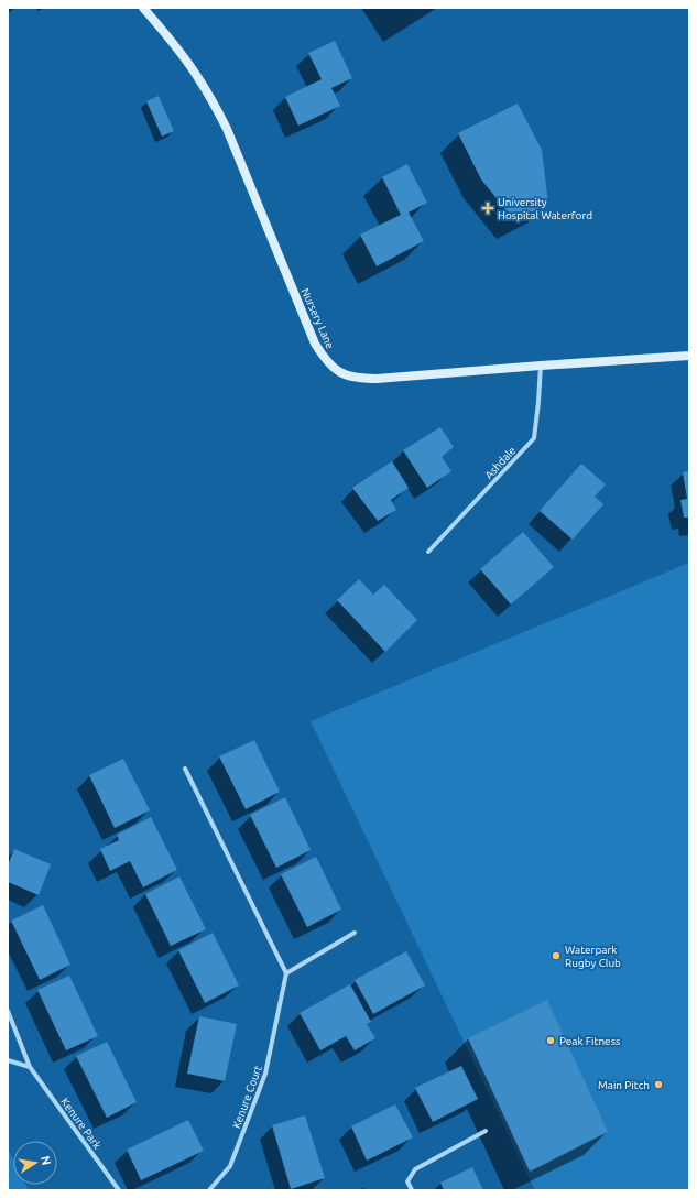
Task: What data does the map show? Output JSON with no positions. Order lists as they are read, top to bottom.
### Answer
{
  "streets": {
    "street": [
      "Nursery Lane",
      "Ashdale",
      "Kenure Court",
      "Kenure Park"
    ]
  },
  "crossings": [
    ["Nursery Lane", "Ashdale"]
  ],
  "places": {
    "health": ["University Hospital Waterford"],
    "other": ["Waterpark Rugby Club", "Peak Fitness", "Main Pitch"]
  },
  "north": "right"
}
